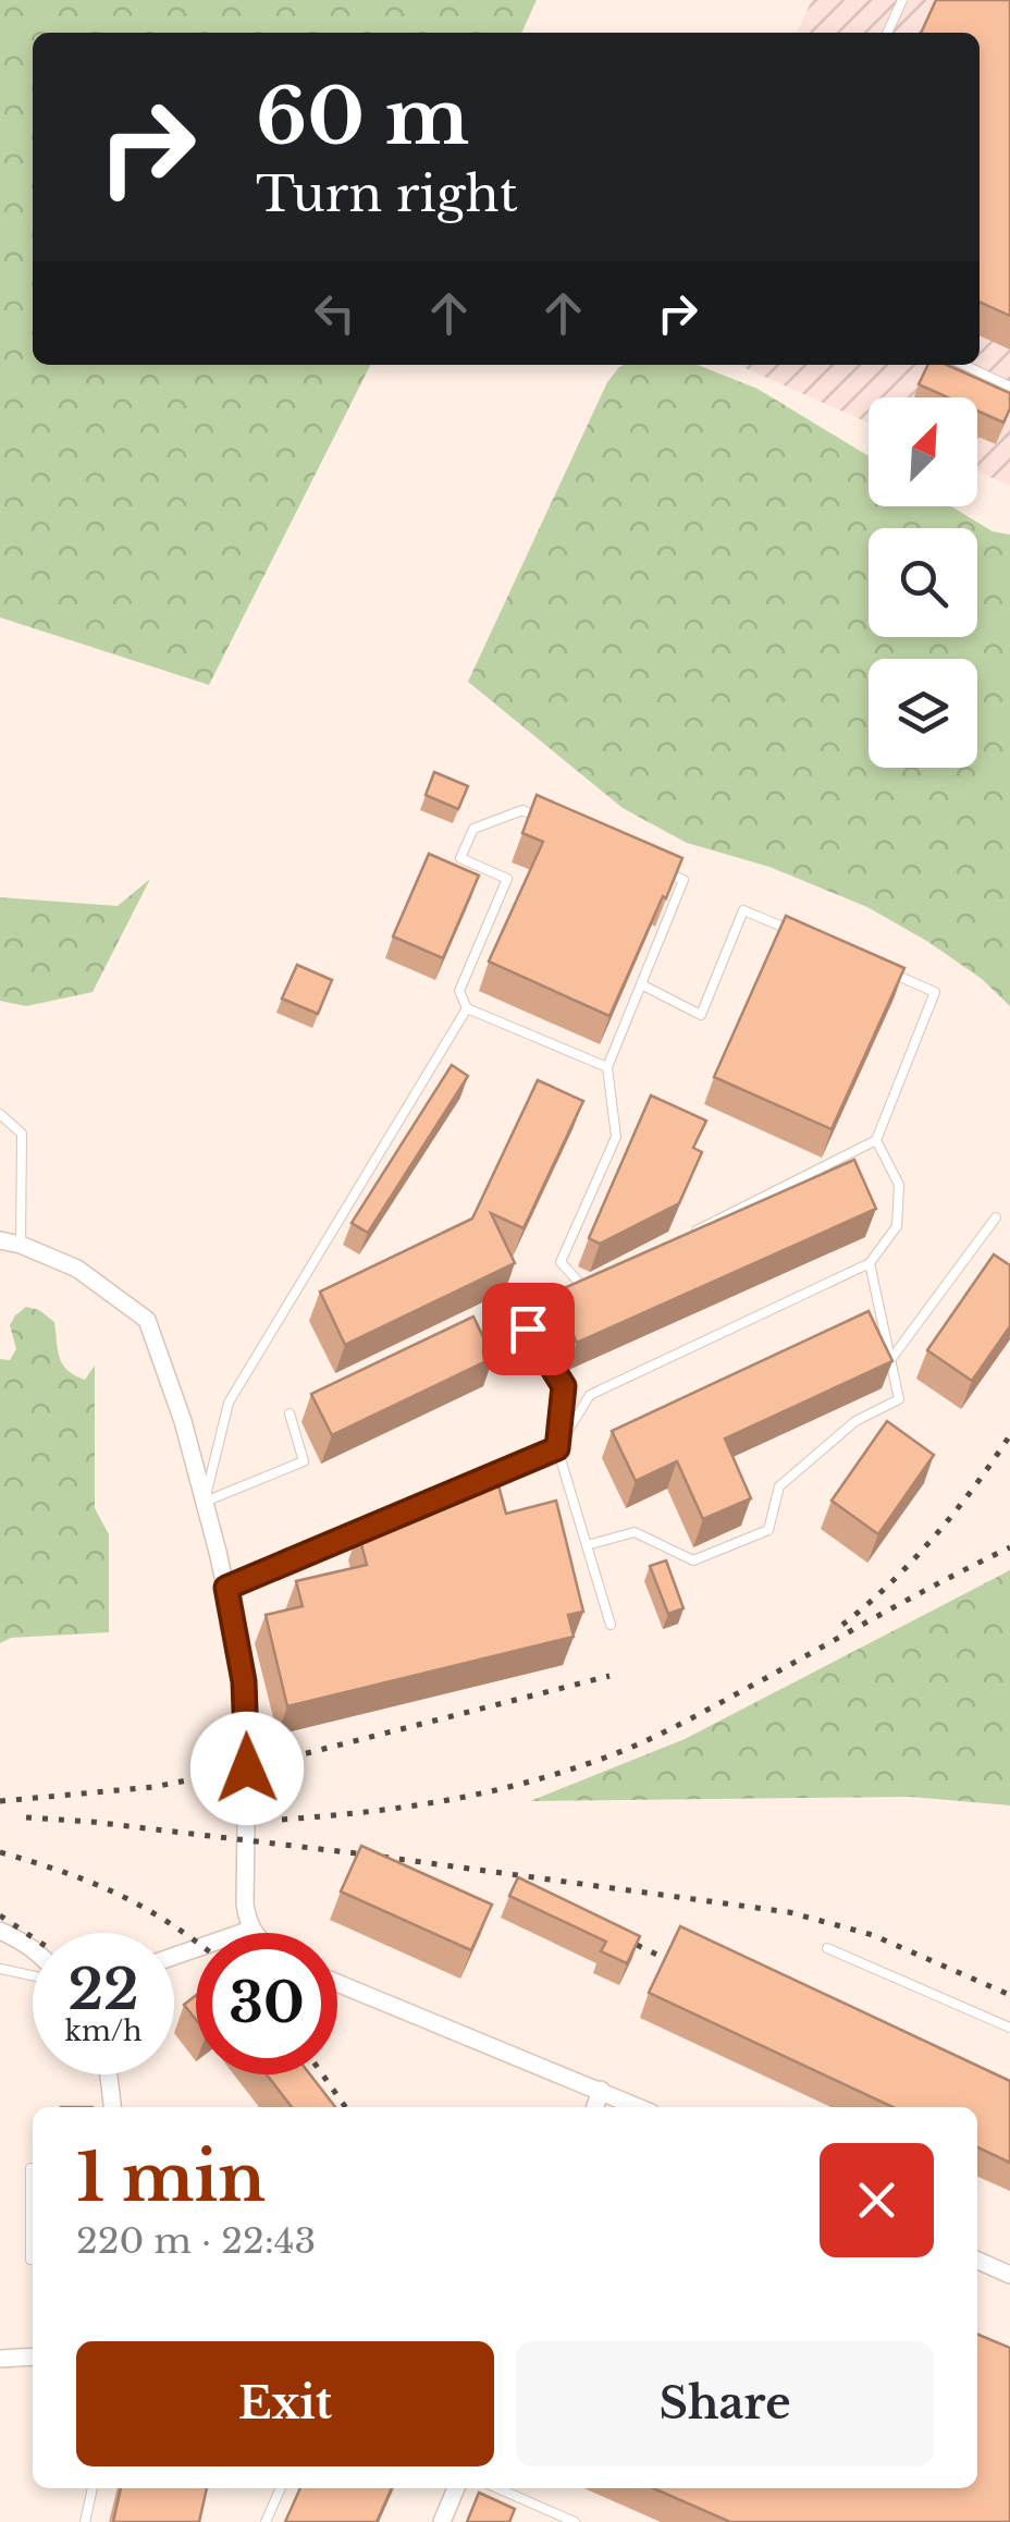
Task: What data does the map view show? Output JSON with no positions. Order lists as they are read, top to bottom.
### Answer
{
  "north": "top right",
  "page": {
    "turn": ["60 m", "Turn right"],
    "speed": "22 km/h",
    "limit": "30",
    "heading": ["1 min", "220 m · 22:43"],
    "buttons": ["Exit", "Share"]
  }
}
